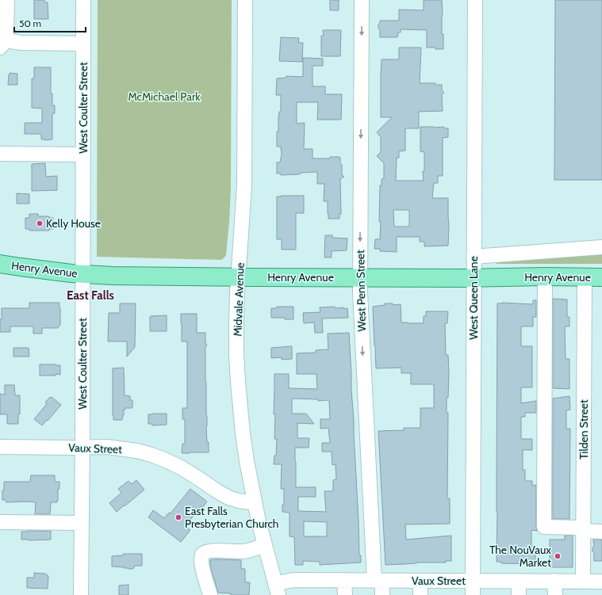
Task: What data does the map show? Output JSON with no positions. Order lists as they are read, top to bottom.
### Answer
{
  "streets": {
    "main road": ["Henry Avenue"],
    "street": [
      "West Coulter Street",
      "West Penn Street",
      "West Queen Lane",
      "Midvale Avenue",
      "Tilden Street",
      "Vaux Street"
    ]
  },
  "crossings": [
    ["West Coulter Street", "Henry Avenue"],
    ["West Coulter Street", "Vaux Street"],
    ["Henry Avenue", "West Penn Street"],
    ["Henry Avenue", "West Queen Lane"],
    ["Henry Avenue", "Midvale Avenue"],
    ["Henry Avenue", "Tilden Street"],
    ["West Penn Street", "Vaux Street"],
    ["West Queen Lane", "Vaux Street"],
    ["Midvale Avenue", "Vaux Street"],
    ["Tilden Street", "Vaux Street"]
  ],
  "one_way": ["West Penn Street"],
  "districts": ["East Falls"],
  "parks": ["McMichael Park"],
  "places": ["Kelly House", "East Falls Presbyterian Church", "The NouVaux Market"],
  "scale_bar": "50 m"
}
